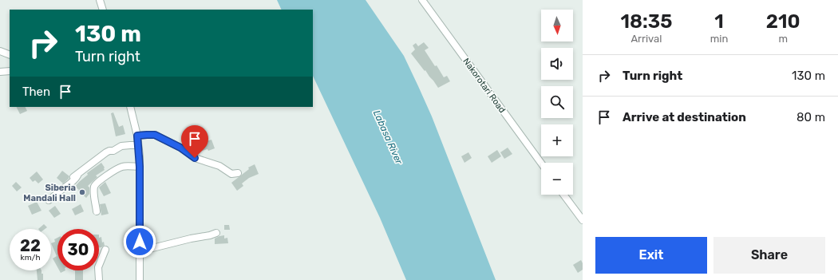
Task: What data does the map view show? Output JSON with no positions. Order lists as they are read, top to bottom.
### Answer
{
  "streets": {
    "street": ["Nakorotari Road"]
  },
  "water": ["Labasa River"],
  "places": ["Siberia Mandali Hall"],
  "north": "bottom",
  "page": {
    "eta": [
      "18:35",
      "Arrival",
      "1",
      "min",
      "210",
      "m"
    ],
    "map_buttons": ["+", "−"],
    "turn": ["130 m", "Turn right"],
    "list": [
      {
        "name": "Turn right",
        "value": "130 m"
      },
      {
        "name": "Arrive at destination",
        "value": "80 m"
      }
    ],
    "then": "Then",
    "speed": "22 km/h",
    "limit": "30",
    "buttons": ["Exit", "Share"]
  }
}
